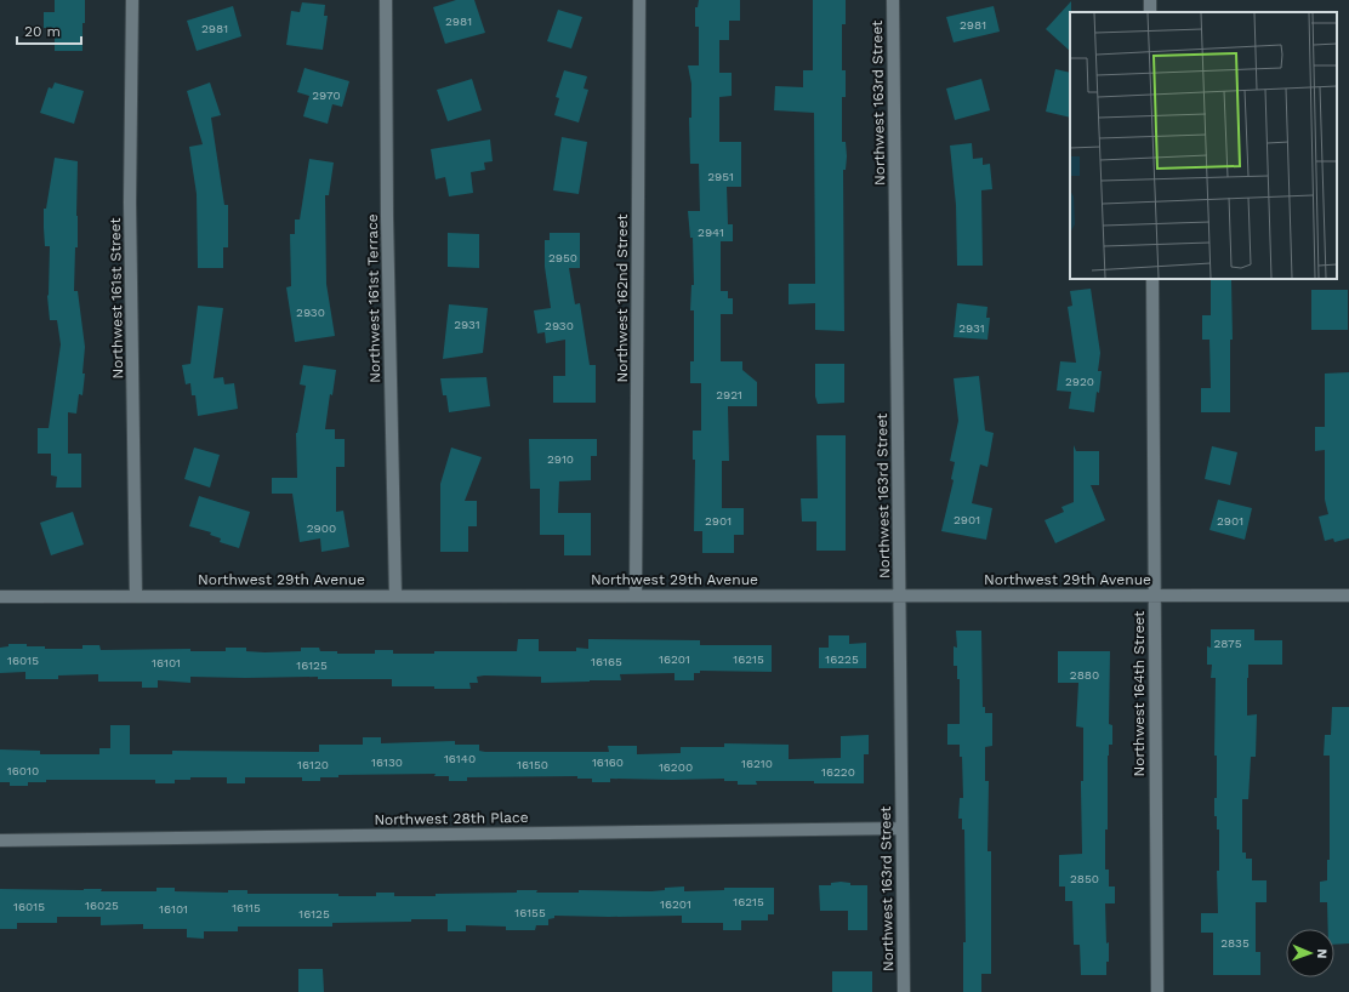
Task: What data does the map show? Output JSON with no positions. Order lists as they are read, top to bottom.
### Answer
{
  "streets": {
    "street": [
      "Northwest 163rd Street",
      "Northwest 161st Street",
      "Northwest 161st Terrace",
      "Northwest 162nd Street",
      "Northwest 29th Avenue",
      "Northwest 164th Street",
      "Northwest 28th Place"
    ]
  },
  "crossings": [
    ["Northwest 163rd Street", "Northwest 29th Avenue"],
    ["Northwest 163rd Street", "Northwest 28th Place"],
    ["Northwest 161st Street", "Northwest 29th Avenue"],
    ["Northwest 161st Terrace", "Northwest 29th Avenue"],
    ["Northwest 162nd Street", "Northwest 29th Avenue"],
    ["Northwest 29th Avenue", "Northwest 164th Street"]
  ],
  "house_numbers": [
    "2981",
    "2981",
    "2981",
    "2970",
    "2951",
    "2941",
    "2950",
    "2930",
    "2931",
    "2930",
    "2931",
    "2920",
    "2921",
    "2910",
    "2901",
    "2901",
    "2901",
    "2900",
    "2875",
    "16201",
    "16215",
    "16225",
    "16015",
    "16165",
    "16101",
    "16125",
    "2880",
    "16140",
    "16130",
    "16160",
    "16210",
    "16120",
    "16150",
    "16200",
    "16010",
    "16220",
    "2850",
    "16215",
    "16201",
    "16025",
    "16015",
    "16115",
    "16101",
    "16155",
    "16125",
    "2835"
  ],
  "scale_bar": "20 m",
  "north": "right"
}
